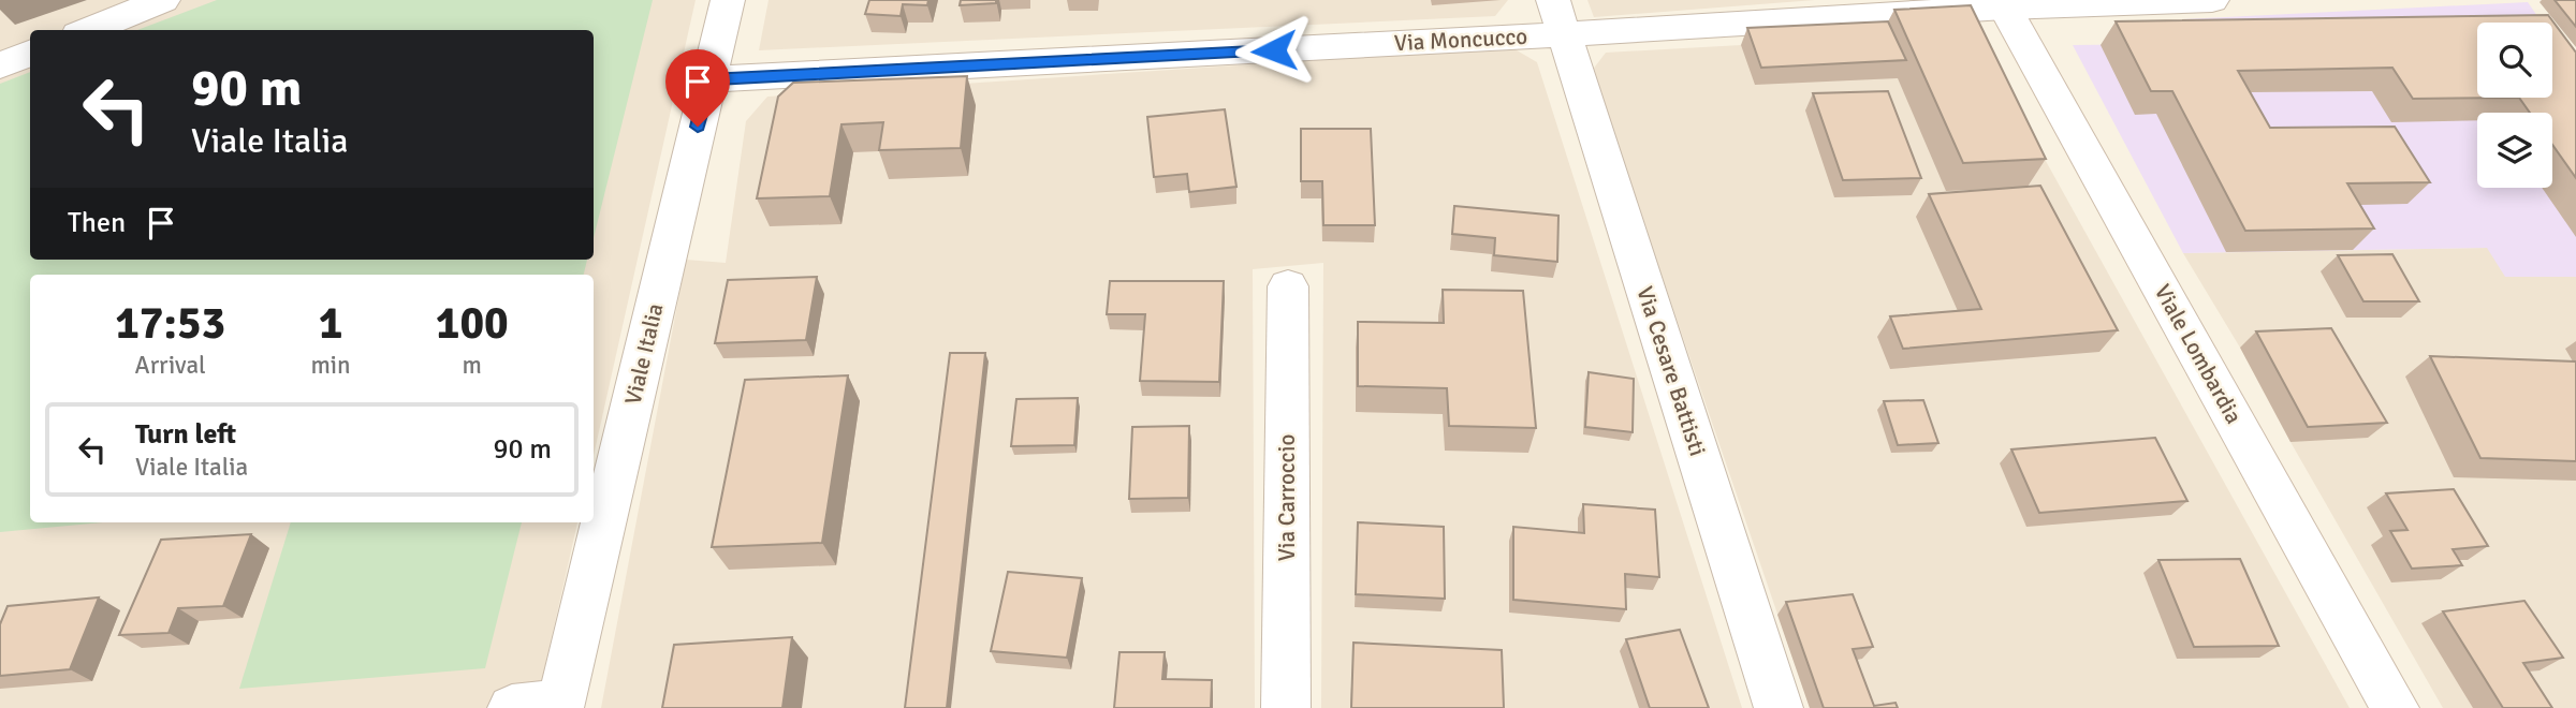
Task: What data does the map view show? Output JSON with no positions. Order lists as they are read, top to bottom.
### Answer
{
  "streets": {
    "street": [
      "Via Moncucco",
      "Viale Italia",
      "Viale Lombardia",
      "Via Cesare Battisti",
      "Via Carroccio"
    ]
  },
  "crossings": [
    ["Via Moncucco", "Viale Italia"],
    ["Via Moncucco", "Viale Lombardia"],
    ["Via Moncucco", "Via Cesare Battisti"]
  ],
  "page": {
    "turn": ["90 m", "Viale Italia"],
    "then": "Then",
    "eta": [
      "17:53",
      "Arrival",
      "1",
      "min",
      "100",
      "m"
    ],
    "list": [
      {
        "name": "Turn left",
        "note": "Viale Italia",
        "value": "90 m"
      }
    ]
  }
}
